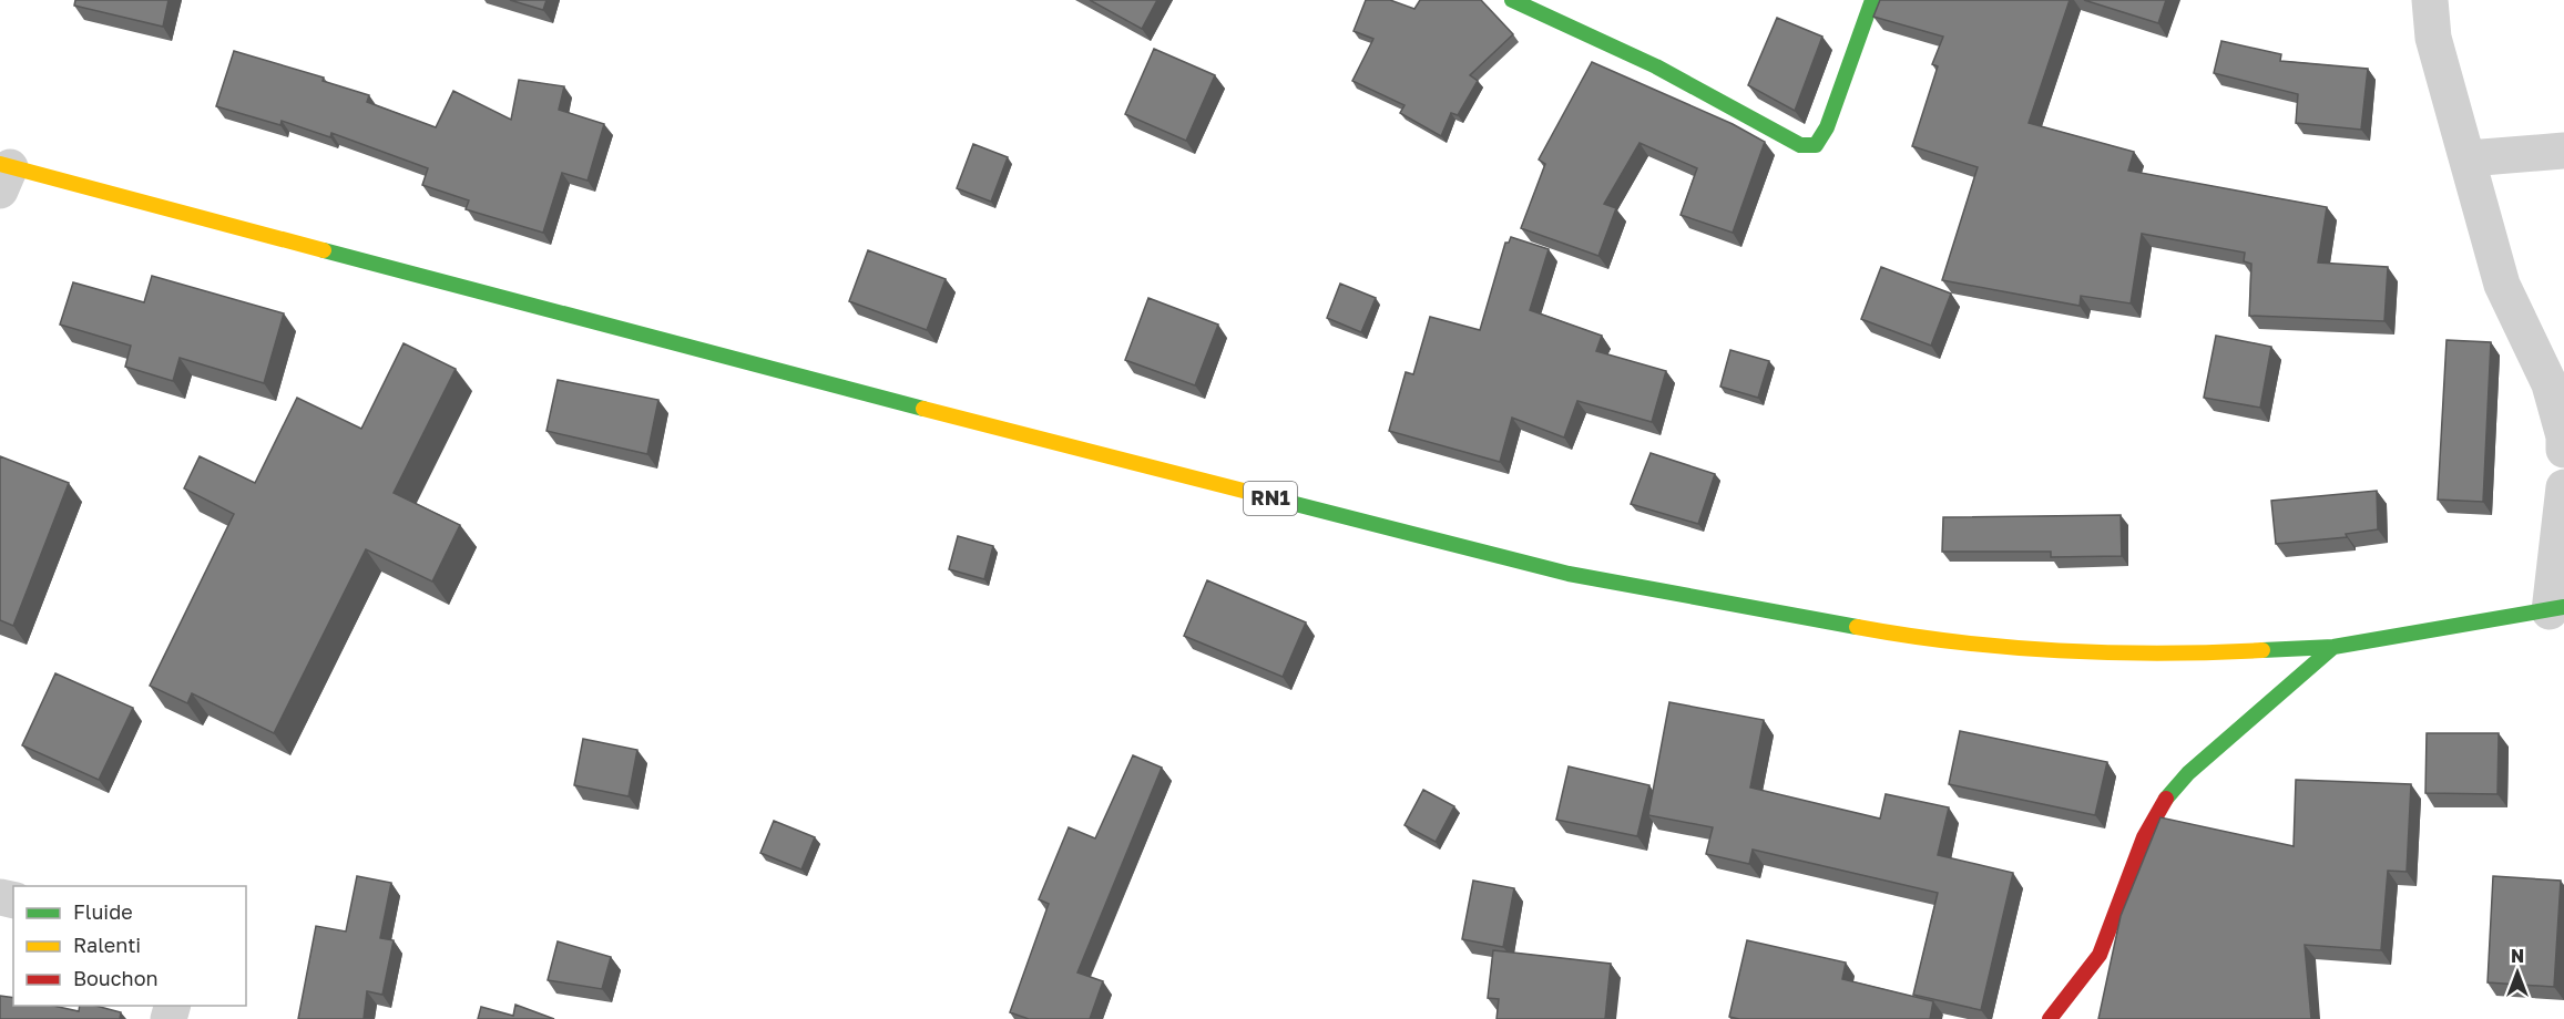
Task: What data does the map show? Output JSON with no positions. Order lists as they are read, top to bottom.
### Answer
{
  "streets": {
    "main road": ["RN1"]
  },
  "legend": ["Fluide", "Ralenti", "Bouchon"],
  "north": "top"
}
